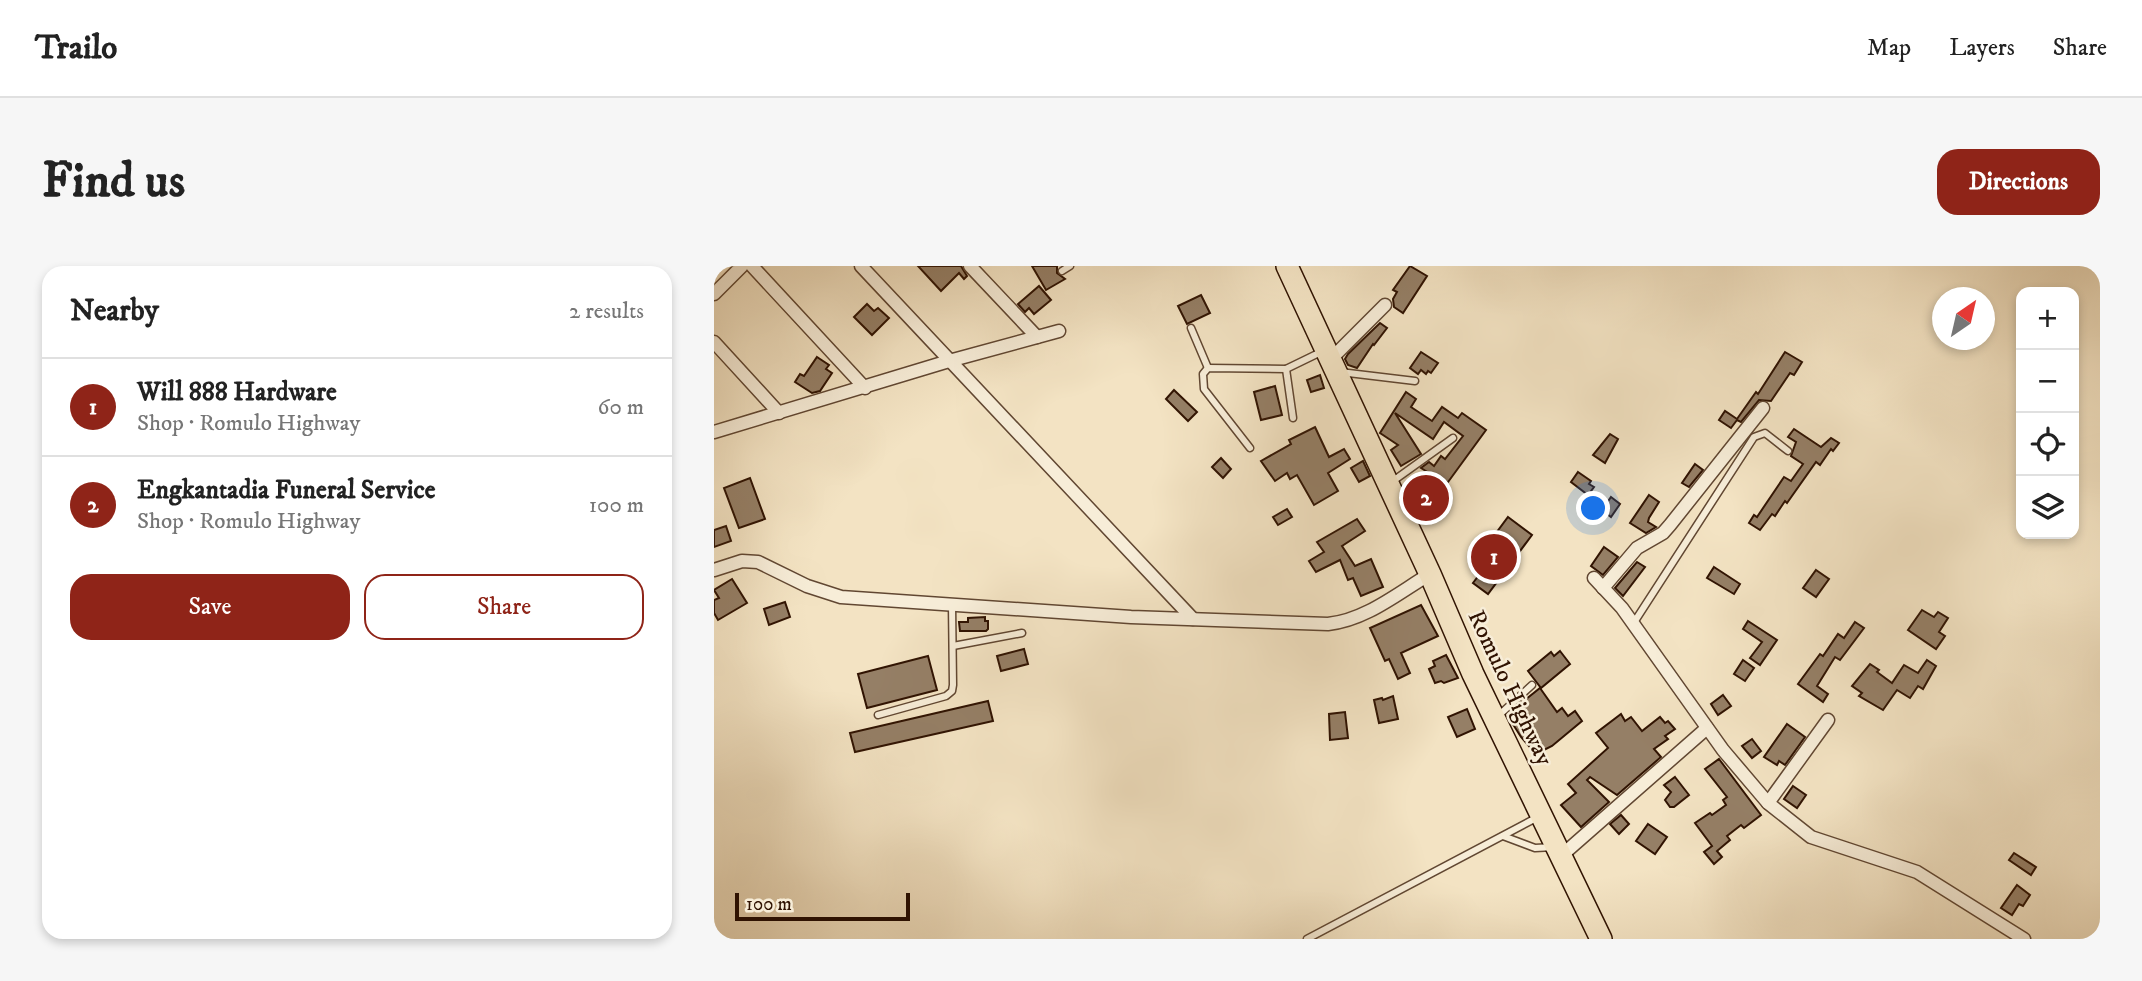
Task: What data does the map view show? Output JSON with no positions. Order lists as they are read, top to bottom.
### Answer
{
  "streets": {
    "highway": ["Romulo Highway"]
  },
  "scale_bar": "100 m",
  "north": "top right",
  "page": {
    "header": "Trailo",
    "nav": ["Map", "Layers", "Share"],
    "buttons": [
      "Directions",
      ["Save", "Share"]
    ],
    "title": "Find us",
    "heading": ["Nearby", "2 results"],
    "map_buttons": ["+", "−"],
    "list": [
      {
        "mark": "1",
        "name": "Will 888 Hardware",
        "note": "Shop · Romulo Highway",
        "value": "60 m"
      },
      {
        "mark": "2",
        "name": "Engkantadia Funeral Service",
        "note": "Shop · Romulo Highway",
        "value": "100 m"
      }
    ],
    "pins": ["2", "1"],
    "scale": "100 m"
  }
}
